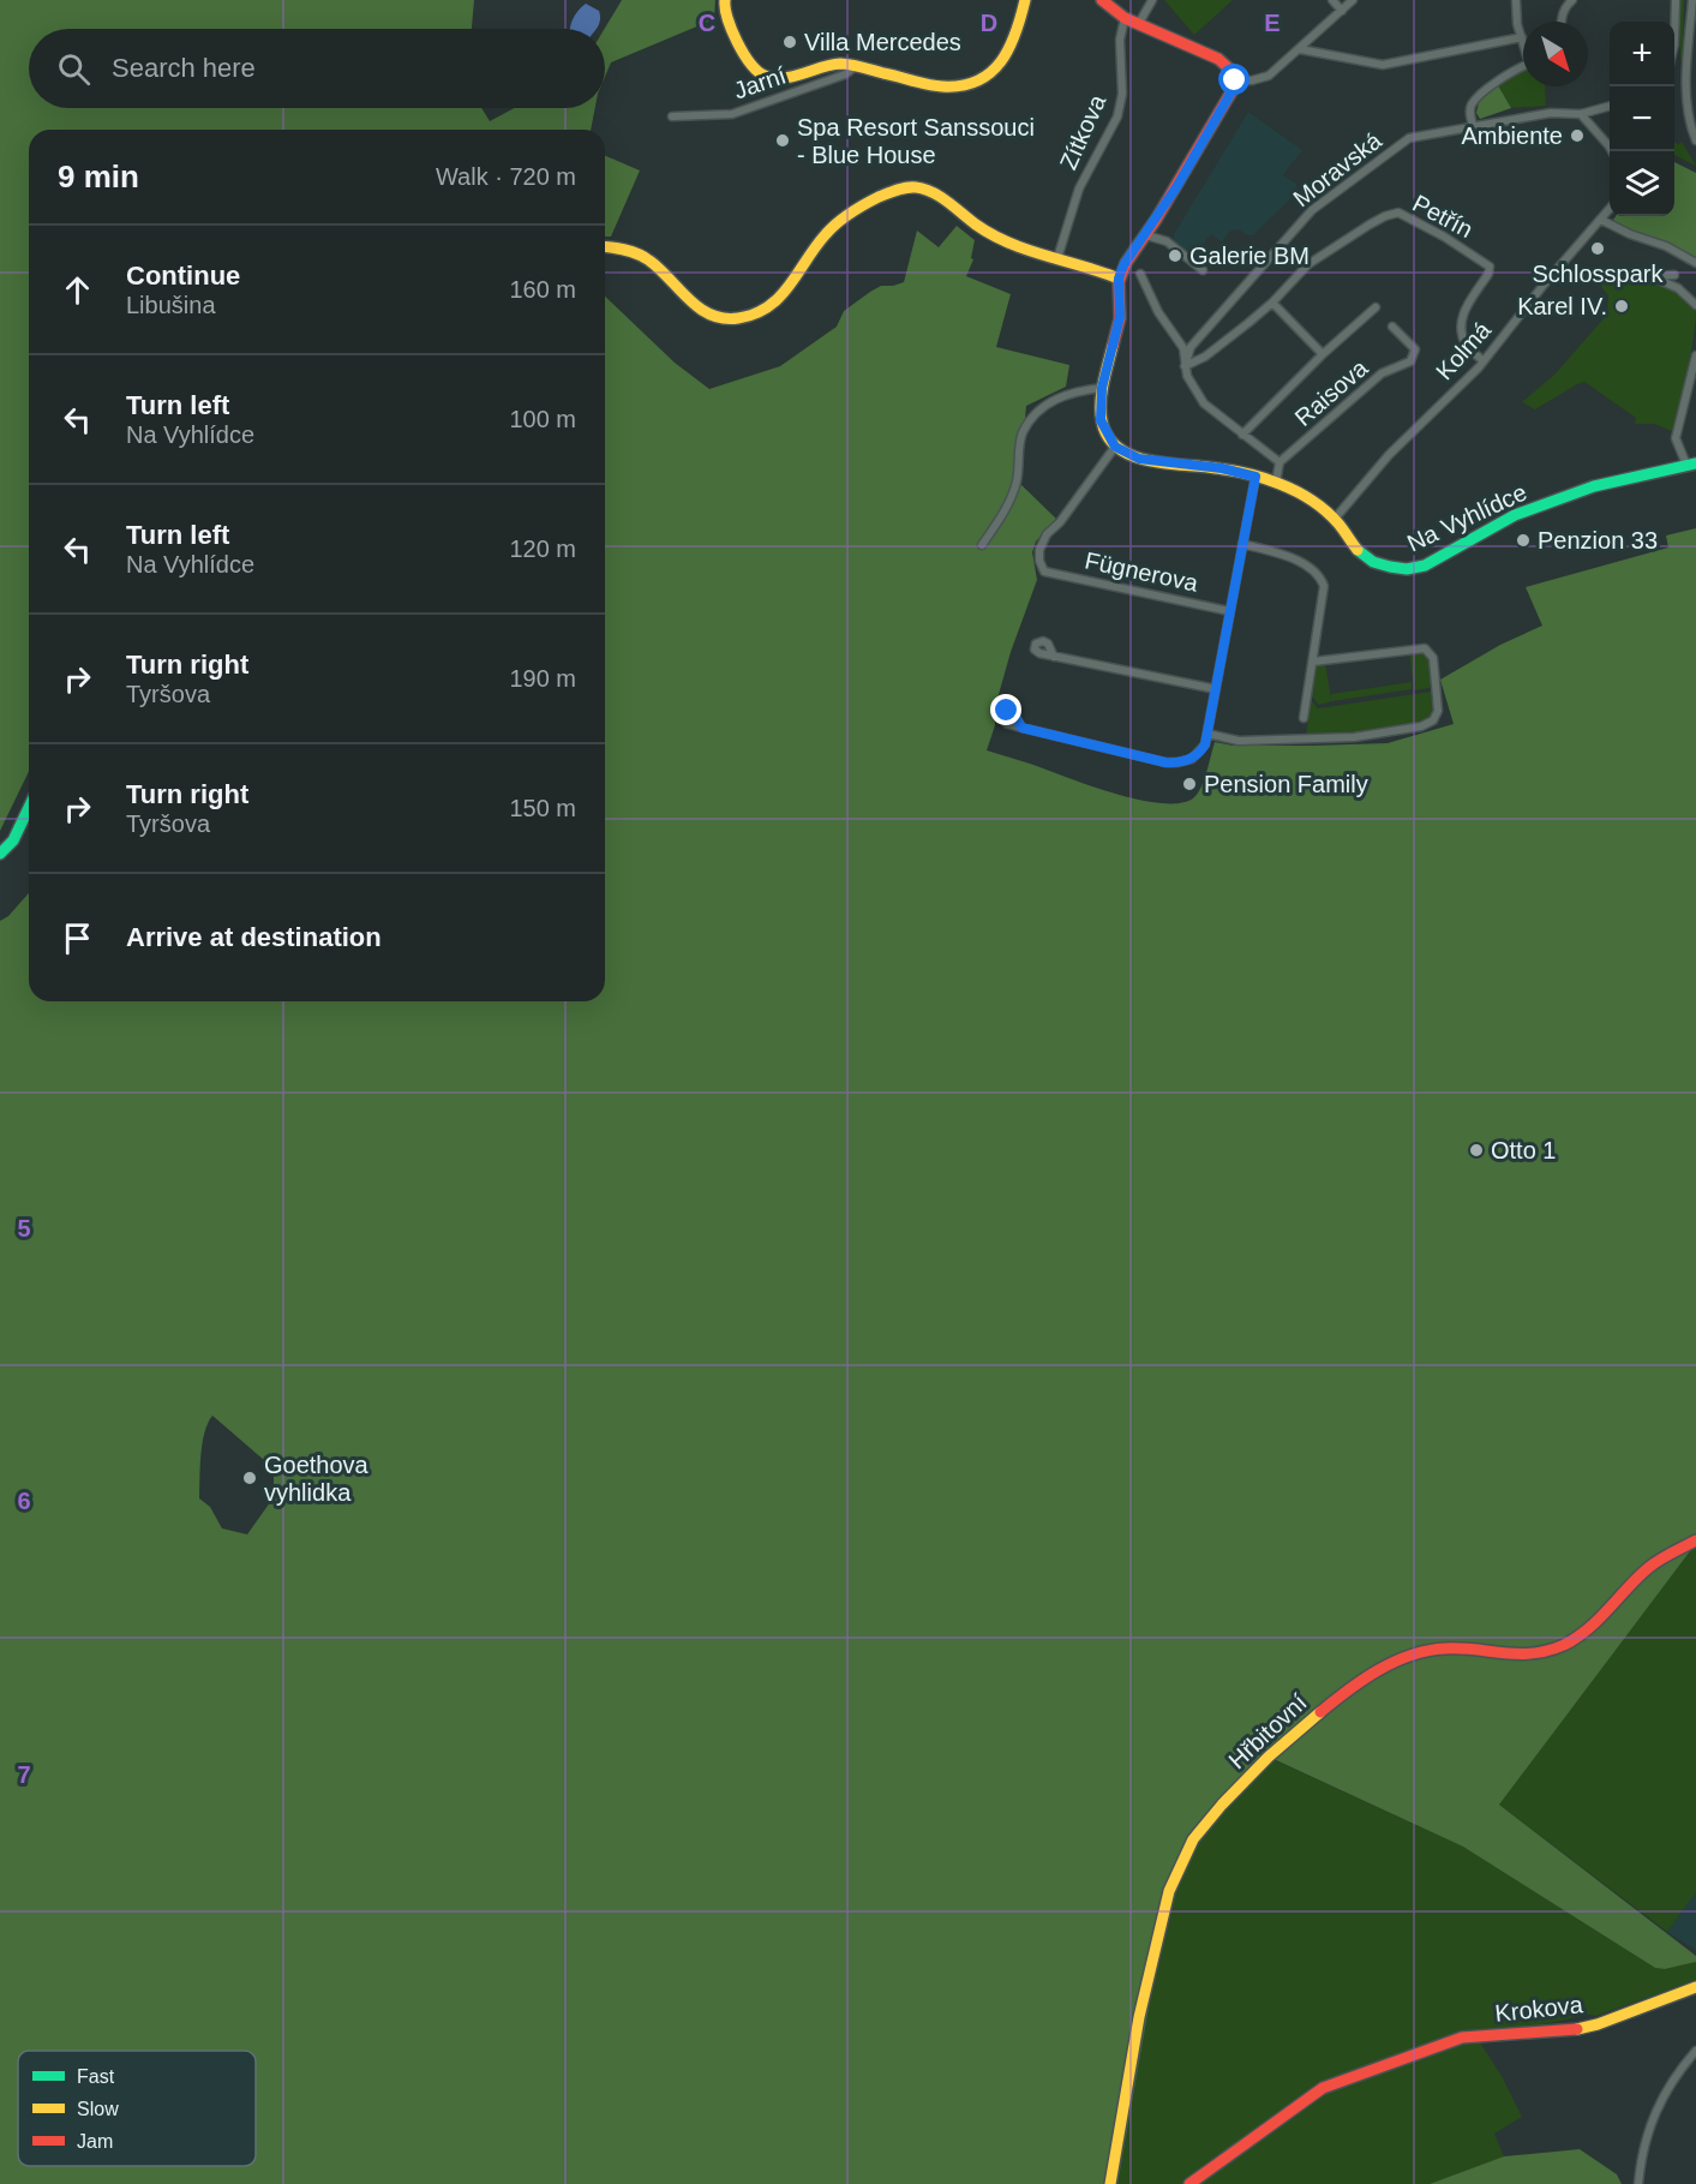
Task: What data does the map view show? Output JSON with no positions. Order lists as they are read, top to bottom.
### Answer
{
  "streets": {
    "street": [
      "Jarní",
      "Zítkova",
      "Moravská",
      "Petřín",
      "Kolmá",
      "Raisova",
      "Na Vyhlídce",
      "Fügnerova",
      "Hřbitovní",
      "Krokova"
    ]
  },
  "crossings": [
    ["Moravská", "Petřín"],
    ["Petřín", "Kolmá"],
    ["Petřín", "Raisova"],
    ["Kolmá", "Na Vyhlídce"],
    ["Na Vyhlídce", "Fügnerova"]
  ],
  "places": [
    "Villa Mercedes",
    "Ambiente",
    "Spa Resort Sanssouci - Blue House",
    "Schlosspark",
    "Galerie BM",
    "Karel IV.",
    "Penzion 33",
    "Pension Family",
    "Otto 1",
    "Goethova vyhlidka"
  ],
  "legend": ["Fast", "Slow", "Jam"],
  "north": "bottom right",
  "page": {
    "map_buttons": ["+", "−"],
    "search": "Search here",
    "heading": ["9 min", "Walk · 720 m"],
    "list": [
      ["Continue", "Libušina", "160 m"],
      ["Turn left", "Na Vyhlídce", "100 m"],
      ["Turn left", "Na Vyhlídce", "120 m"],
      ["Turn right", "Tyršova", "190 m"],
      ["Turn right", "Tyršova", "150 m"],
      "Arrive at destination"
    ]
  },
  "grid": {
    "columns": ["C", "D", "E"],
    "rows": ["5", "6", "7"]
  }
}
